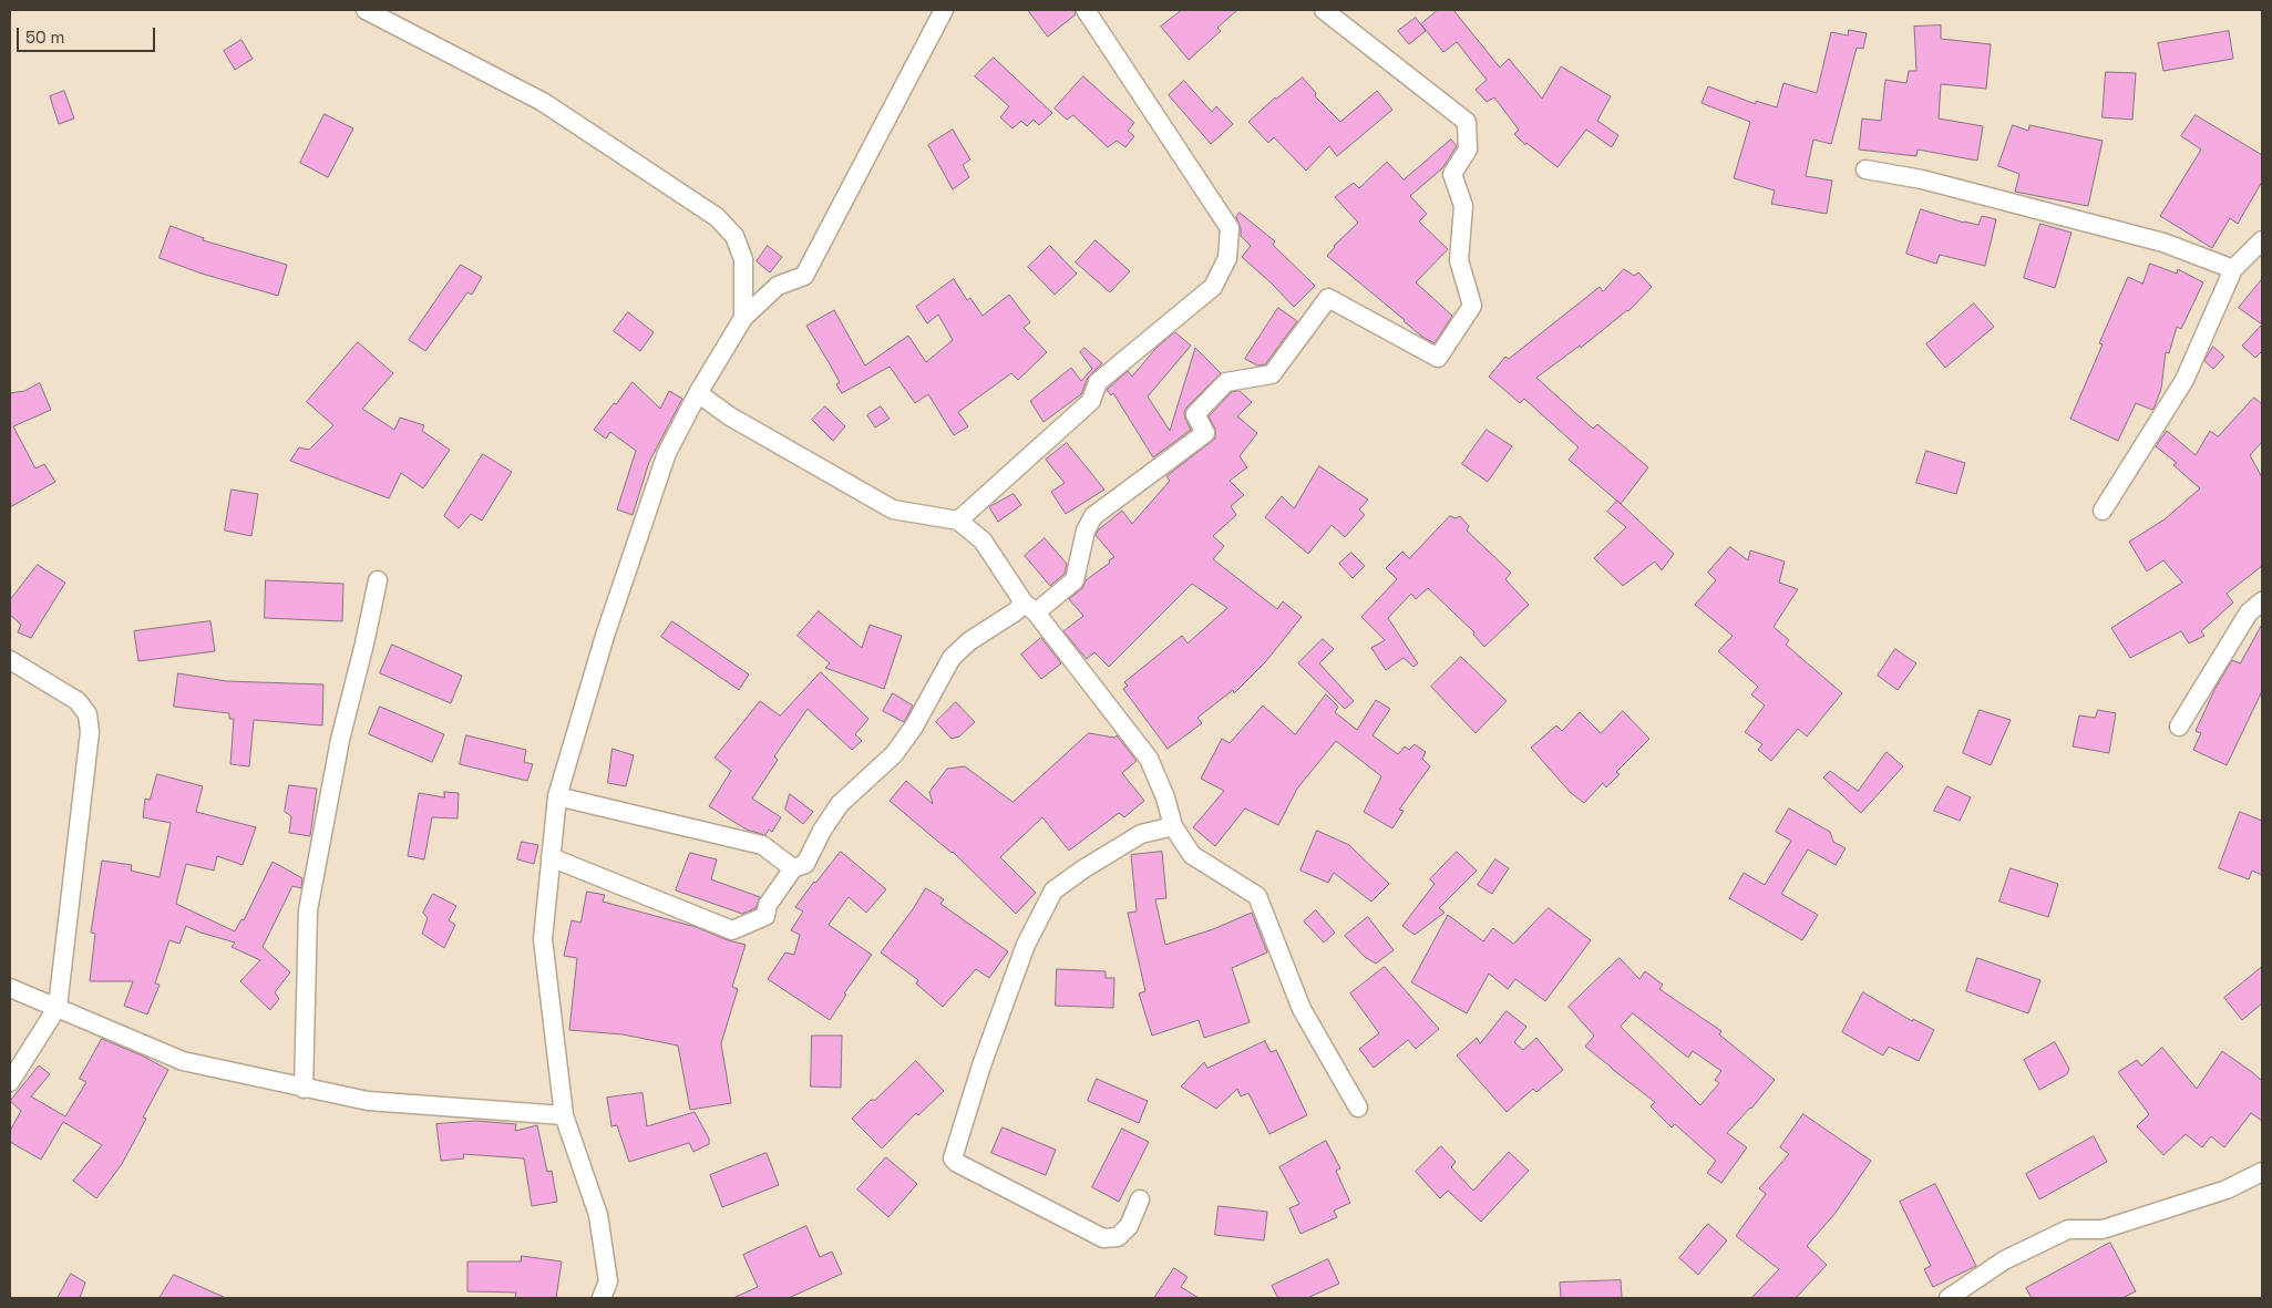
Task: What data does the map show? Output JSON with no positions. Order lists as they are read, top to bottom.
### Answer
{
  "scale_bar": "50 m"
}
